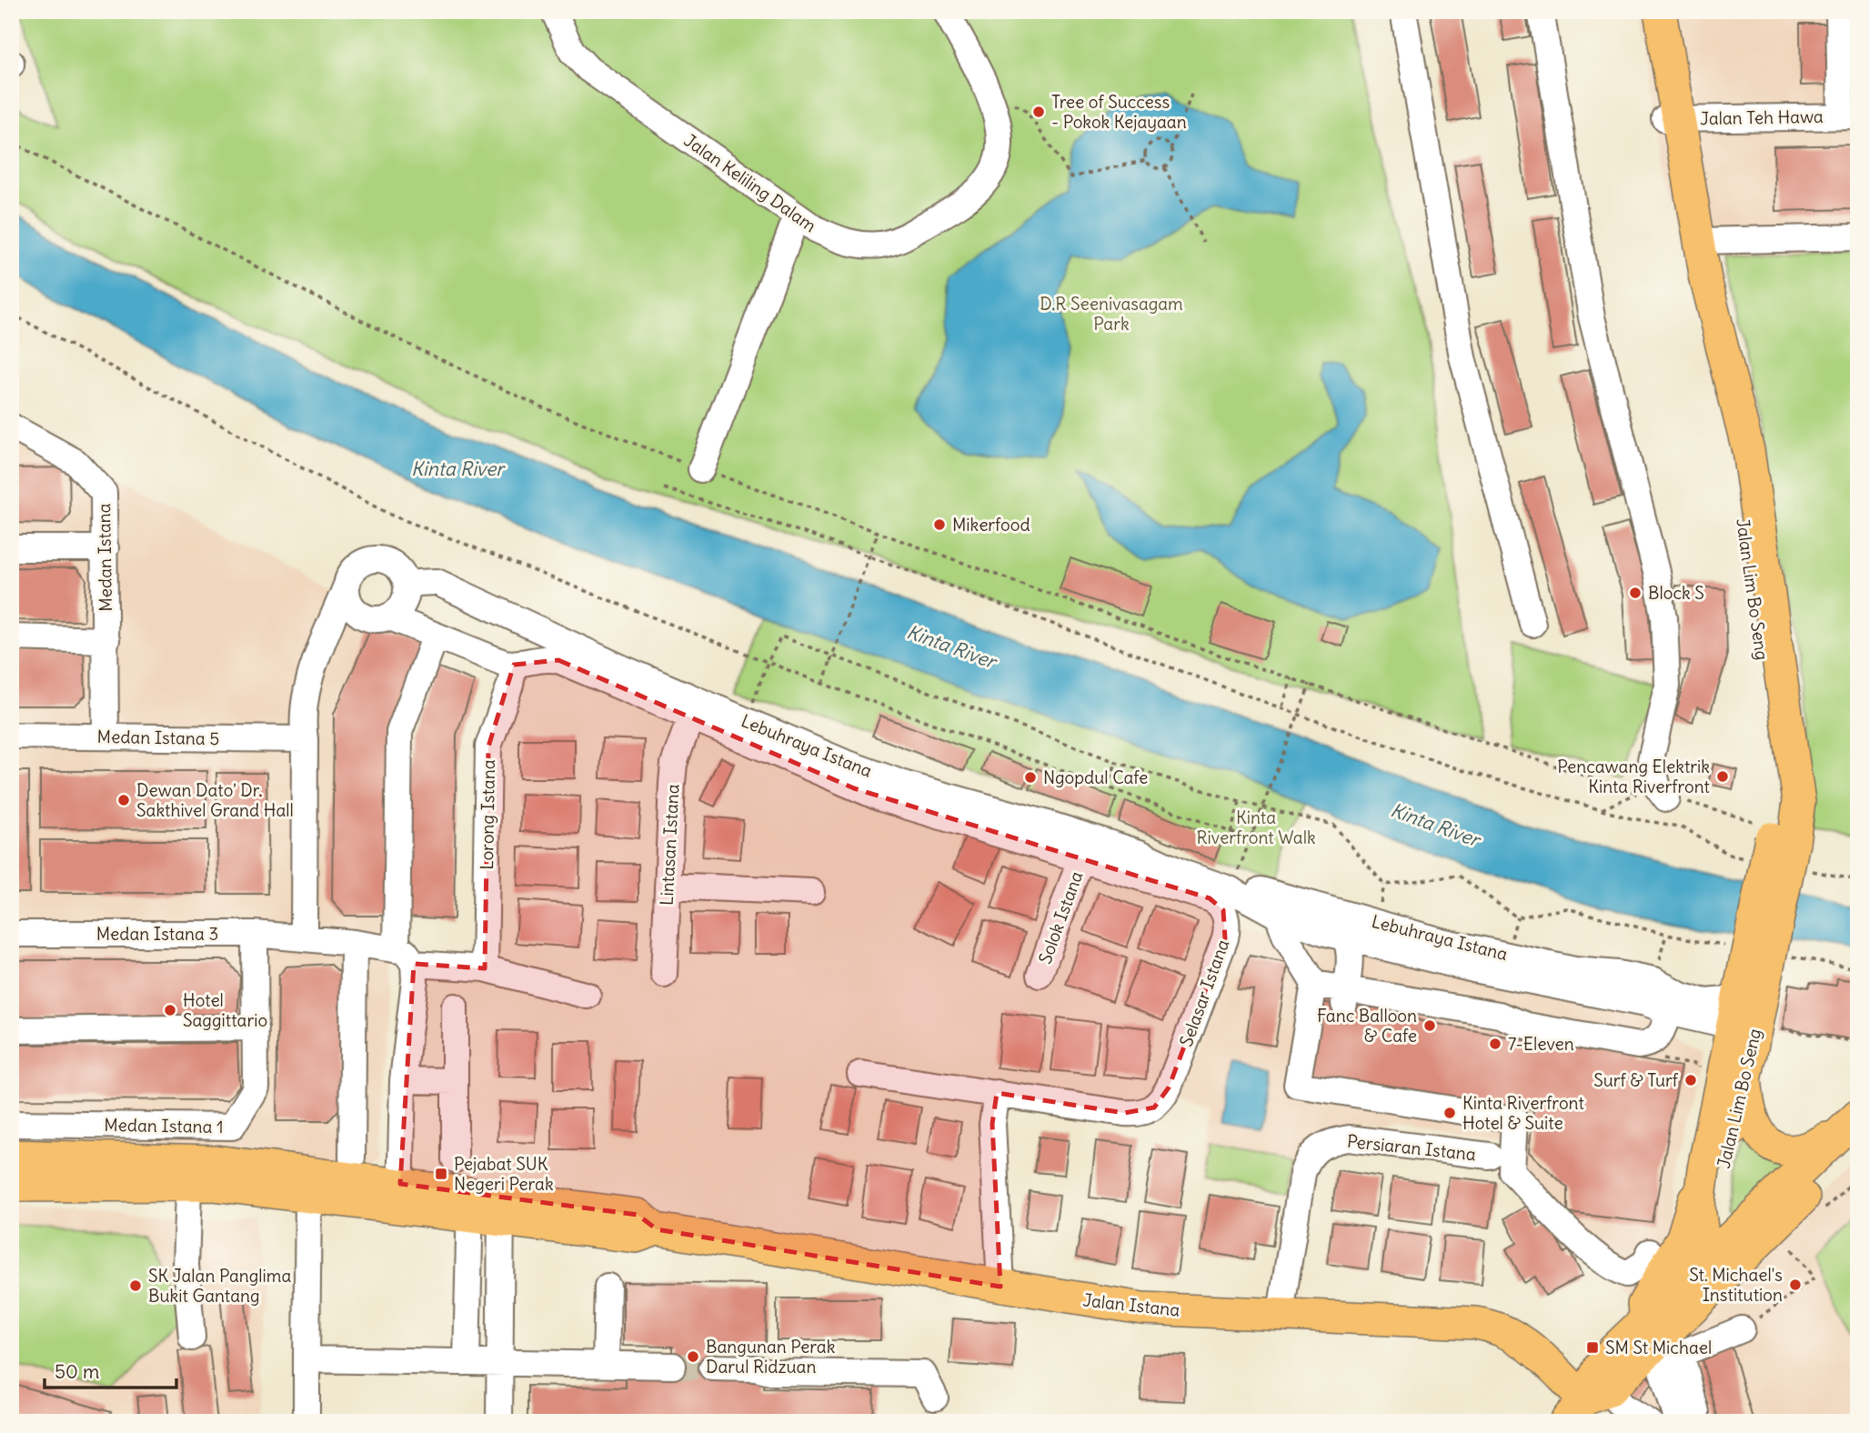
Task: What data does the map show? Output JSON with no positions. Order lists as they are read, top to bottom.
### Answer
{
  "streets": {
    "main road": ["Jalan Lim Bo Seng", "Jalan Istana"],
    "street": [
      "Jalan Teh Hawa",
      "Jalan Keliling Dalam",
      "Medan Istana",
      "Medan Istana 5",
      "Lebuhraya Istana",
      "Lorong Istana",
      "Lintasan Istana",
      "Solok Istana",
      "Medan Istana 3",
      "Selasar Istana",
      "Medan Istana 1",
      "Persiaran Istana"
    ]
  },
  "crossings": [
    ["Jalan Teh Hawa", "Jalan Lim Bo Seng"],
    ["Medan Istana", "Medan Istana 5"],
    ["Jalan Lim Bo Seng", "Lebuhraya Istana"],
    ["Lorong Istana", "Medan Istana 3"],
    ["Solok Istana", "Selasar Istana"],
    ["Medan Istana 3", "Medan Istana 1"],
    ["Persiaran Istana", "Jalan Istana"]
  ],
  "water": ["Kinta River"],
  "parks": ["D.R Seenivasagam Park", "Kinta Riverfront Walk"],
  "places": {
    "other": [
      "Tree of Success - Pokok Kejayaan",
      "Mikerfood",
      "Block S",
      "Pencawang Elektrik Kinta Riverfront",
      "Ngopdul Cafe",
      "Dewan Dato' Dr. Sakthivel Grand Hall",
      "Hotel Saggittario",
      "Fanc Balloon & Cafe",
      "7-Eleven",
      "Surf & Turf",
      "Kinta Riverfront Hotel & Suite",
      "St. Michael's Institution",
      "SK Jalan Panglima Bukit Gantang",
      "Bangunan Perak Darul Ridzuan"
    ],
    "transit": ["Pejabat SUK Negeri Perak", "SM St Michael"]
  },
  "scale_bar": "50 m"
}
